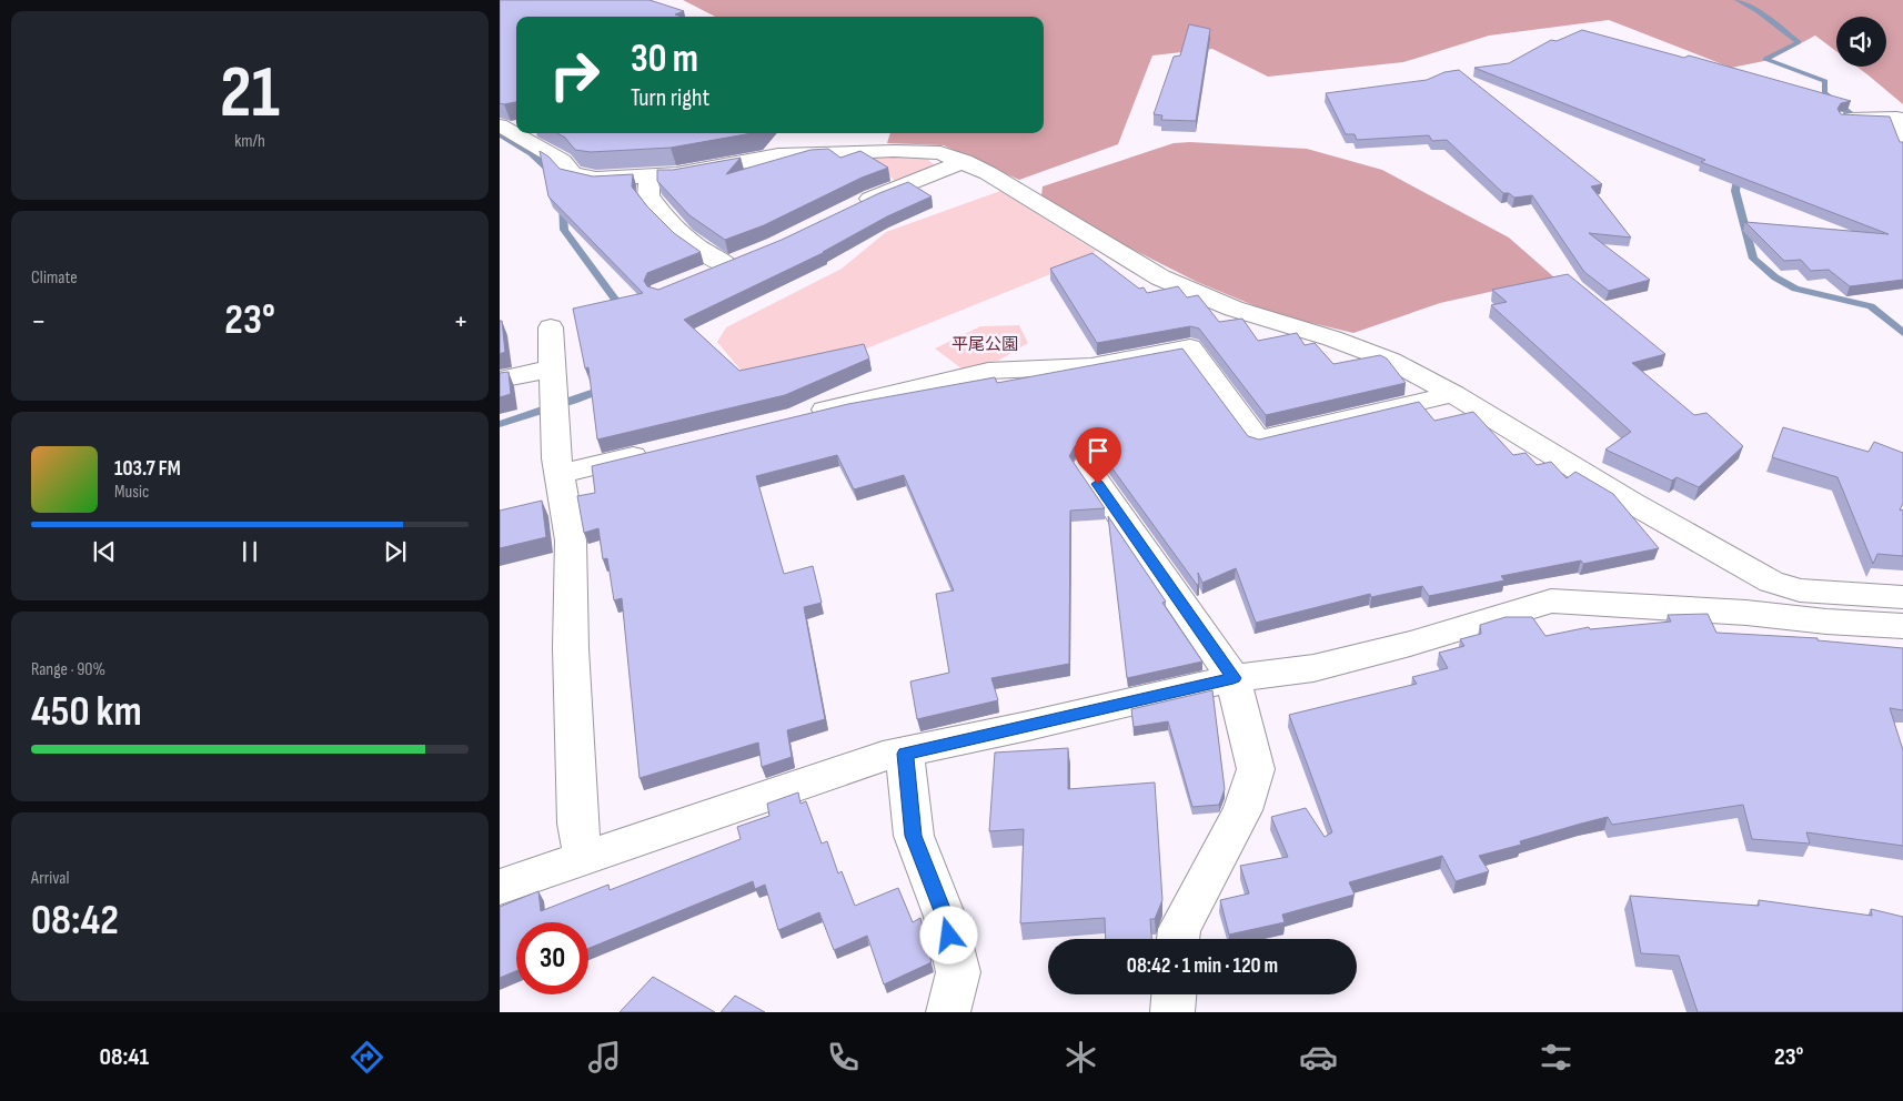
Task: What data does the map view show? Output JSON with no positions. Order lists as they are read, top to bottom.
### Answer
{
  "parks": ["平尾公園"],
  "page": {
    "tile": [
      ["21", "km/h"],
      "Climate",
      ["Range · 90%", "450 km"],
      ["Arrival", "08:42"]
    ],
    "turn": ["30 m", "Turn right"],
    "heat": ["−", "23°", "+"],
    "song": ["103.7 FM", "Music"],
    "limit": "30",
    "trip": "08:42 · 1 min · 120 m",
    "tabs": ["08:41", "23°"]
  }
}
